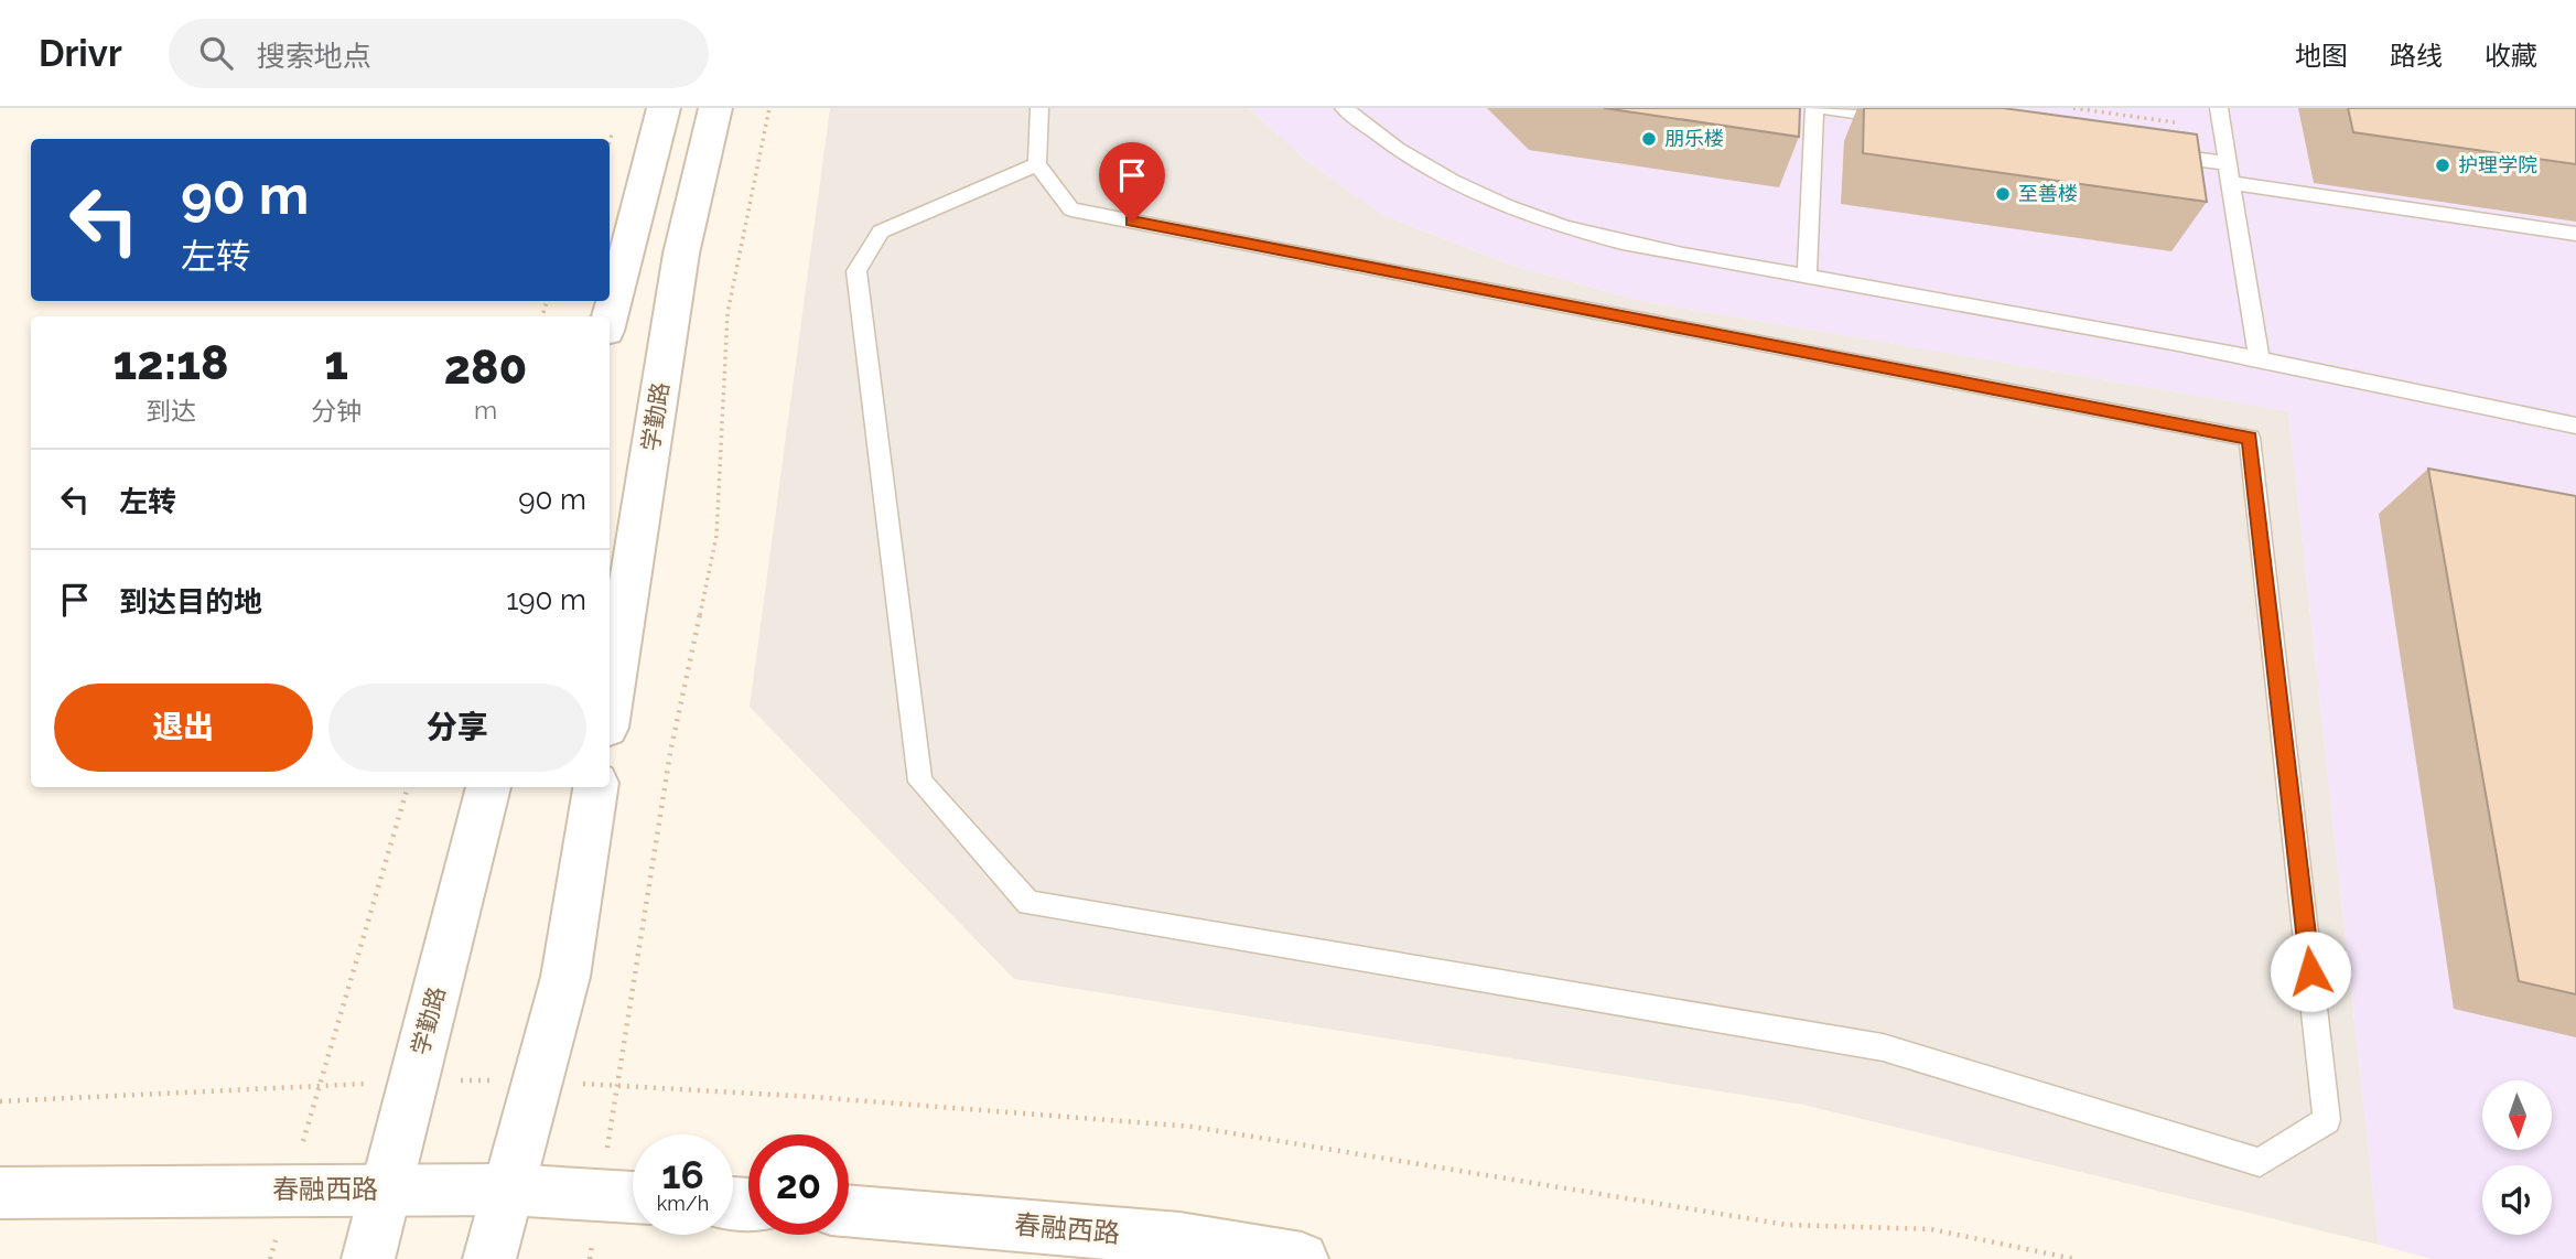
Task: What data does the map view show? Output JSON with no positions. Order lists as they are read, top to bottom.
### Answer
{
  "streets": {
    "street": ["学勤路", "春融西路"]
  },
  "crossings": [
    ["学勤路", "春融西路"]
  ],
  "places": ["朋乐楼", "护理学院", "至善楼"],
  "north": "bottom",
  "page": {
    "header": "Drivr",
    "search": "搜索地点",
    "nav": ["地图", "路线", "收藏"],
    "turn": ["90 m", "左转"],
    "eta": [
      "12:18",
      "到达",
      "1",
      "分钟",
      "280",
      "m"
    ],
    "list": [
      {
        "name": "左转",
        "value": "90 m"
      },
      {
        "name": "到达目的地",
        "value": "190 m"
      }
    ],
    "buttons": ["退出", "分享"],
    "speed": "16 km/h",
    "limit": "20"
  }
}
